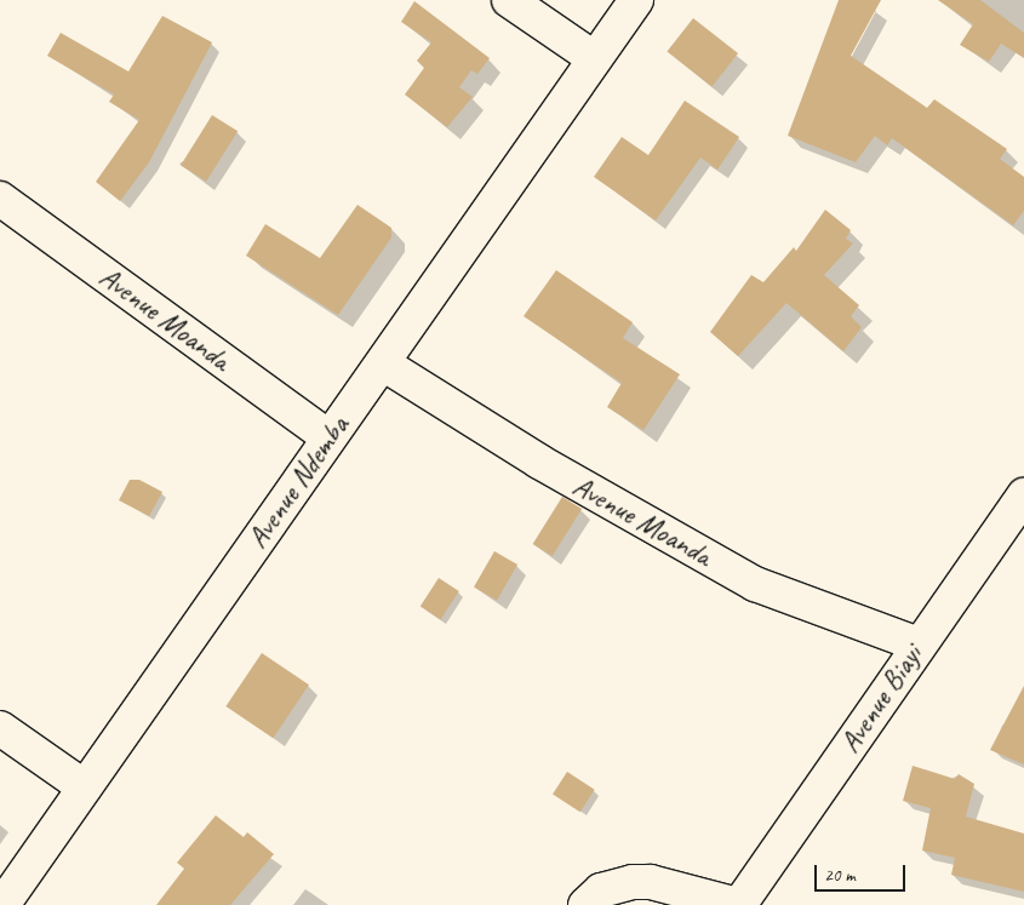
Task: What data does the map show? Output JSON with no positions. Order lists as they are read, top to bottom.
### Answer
{
  "streets": {
    "street": ["Avenue Moanda", "Avenue Ndemba", "Avenue Biayi"]
  },
  "crossings": [
    ["Avenue Moanda", "Avenue Ndemba"],
    ["Avenue Moanda", "Avenue Biayi"]
  ],
  "scale_bar": "20 m"
}
